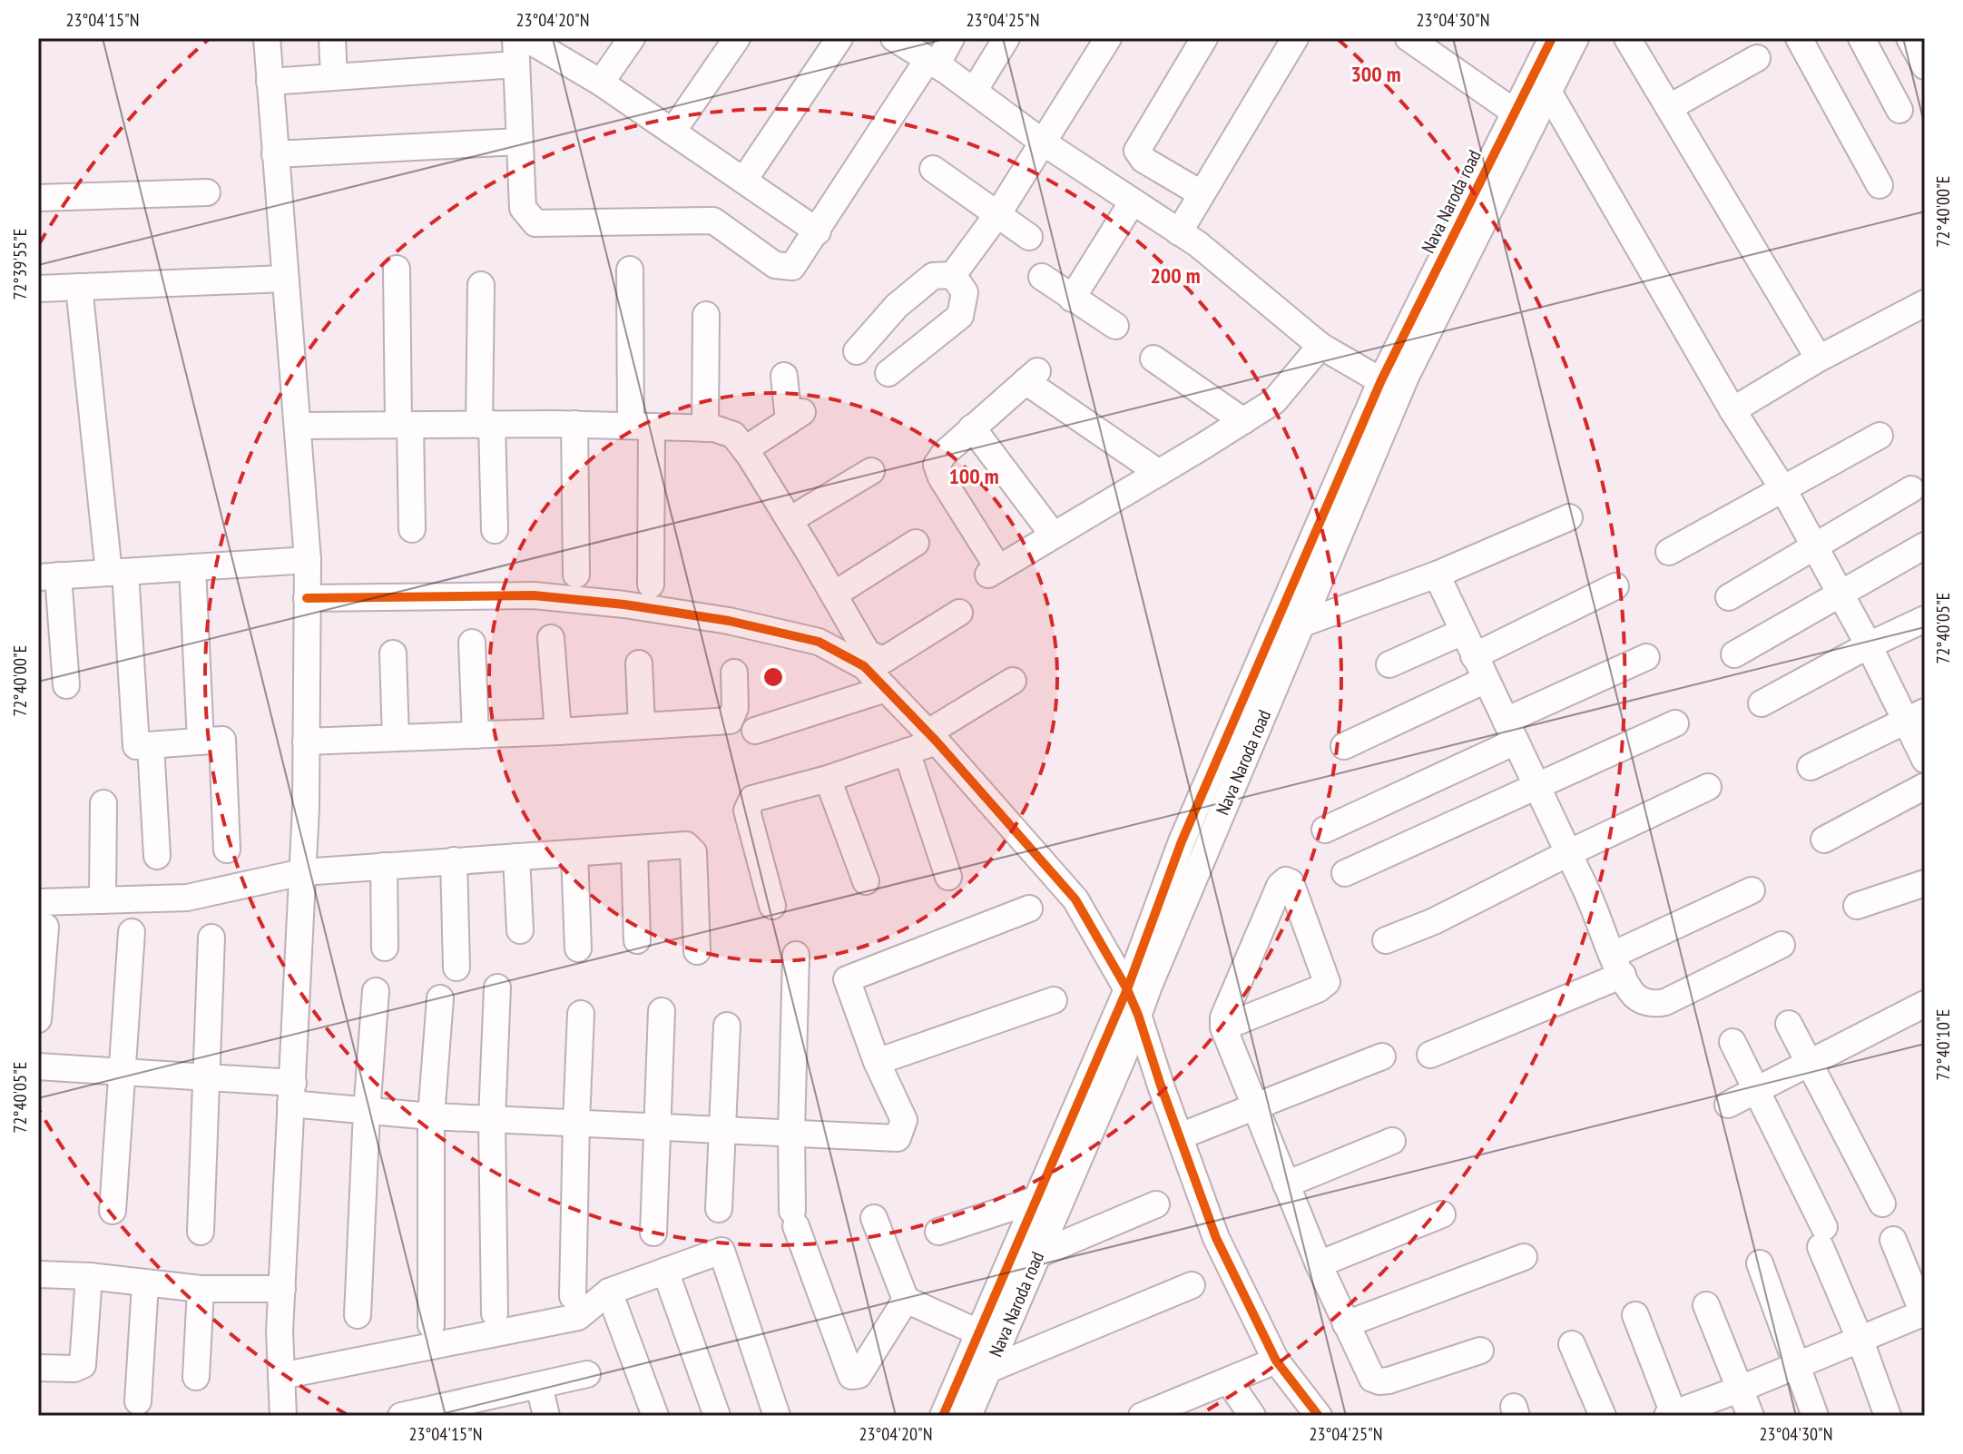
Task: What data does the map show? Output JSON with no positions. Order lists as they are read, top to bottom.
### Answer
{
  "streets": {
    "street": ["Nava Naroda road"]
  },
  "coordinates": [
    "23°04'15\"N",
    "23°04'20\"N",
    "23°04'25\"N",
    "23°04'30\"N",
    "72°40'00\"E",
    "72°39'55\"E",
    "72°40'05\"E",
    "72°40'10\"E"
  ],
  "rings": ["300 m", "200 m", "100 m"]
}
